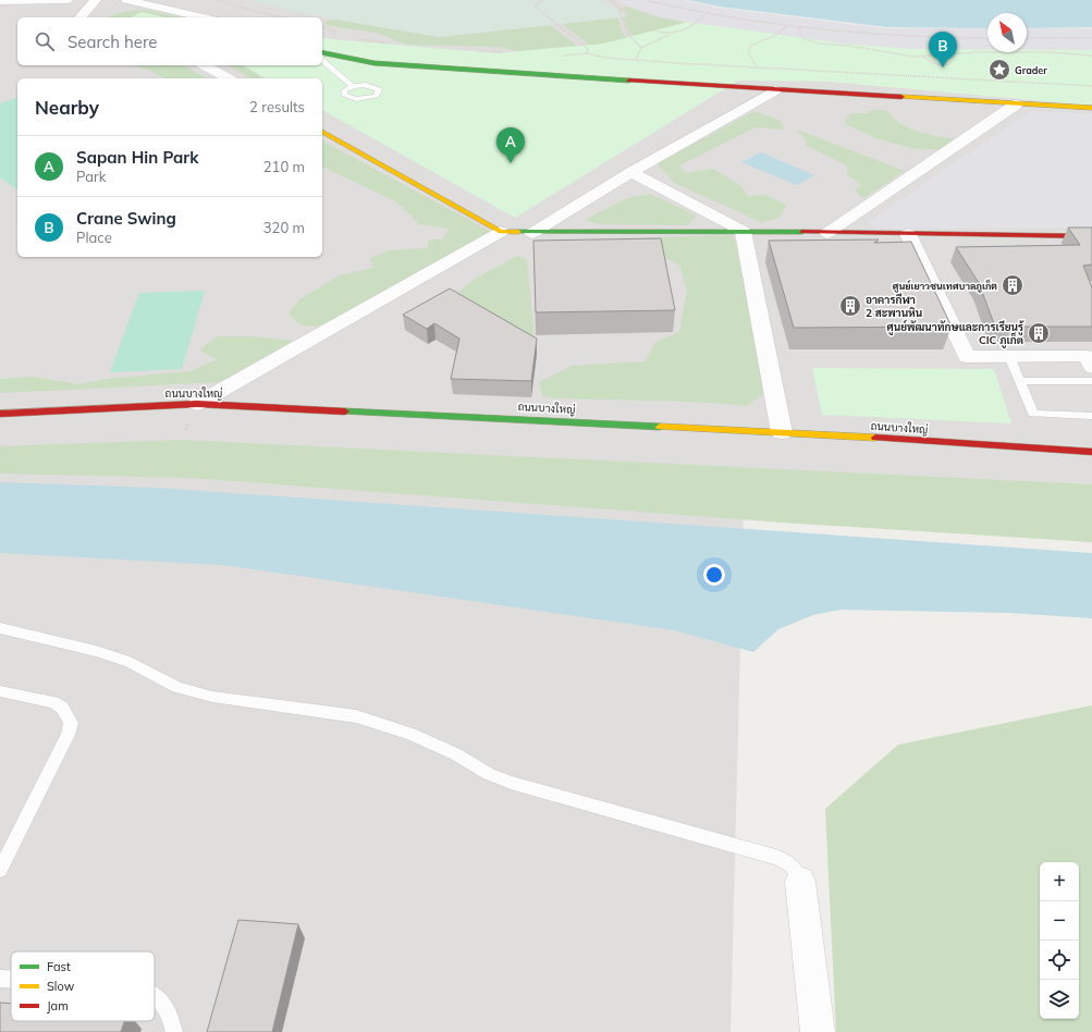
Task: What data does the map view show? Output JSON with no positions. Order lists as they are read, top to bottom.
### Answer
{
  "streets": {
    "street": ["ถนนบางใหญ่"]
  },
  "places": {
    "place": ["Grader"],
    "building": ["ศูนย์เยาวชนเทศบาลภูเก็ต", "อาคารกีฬา 2 สะพานหิน", "ศูนย์พัฒนาทักษและการเรียนรู้ CIC ภูเก็ต"]
  },
  "legend": ["Fast", "Slow", "Jam"],
  "north": "top left",
  "page": {
    "search": "Search here",
    "pins": ["B", "A"],
    "heading": ["Nearby", "2 results"],
    "list": [
      {
        "mark": "A",
        "name": "Sapan Hin Park",
        "note": "Park",
        "value": "210 m"
      },
      {
        "mark": "B",
        "name": "Crane Swing",
        "note": "Place",
        "value": "320 m"
      }
    ],
    "map_buttons": ["+", "−"]
  }
}
